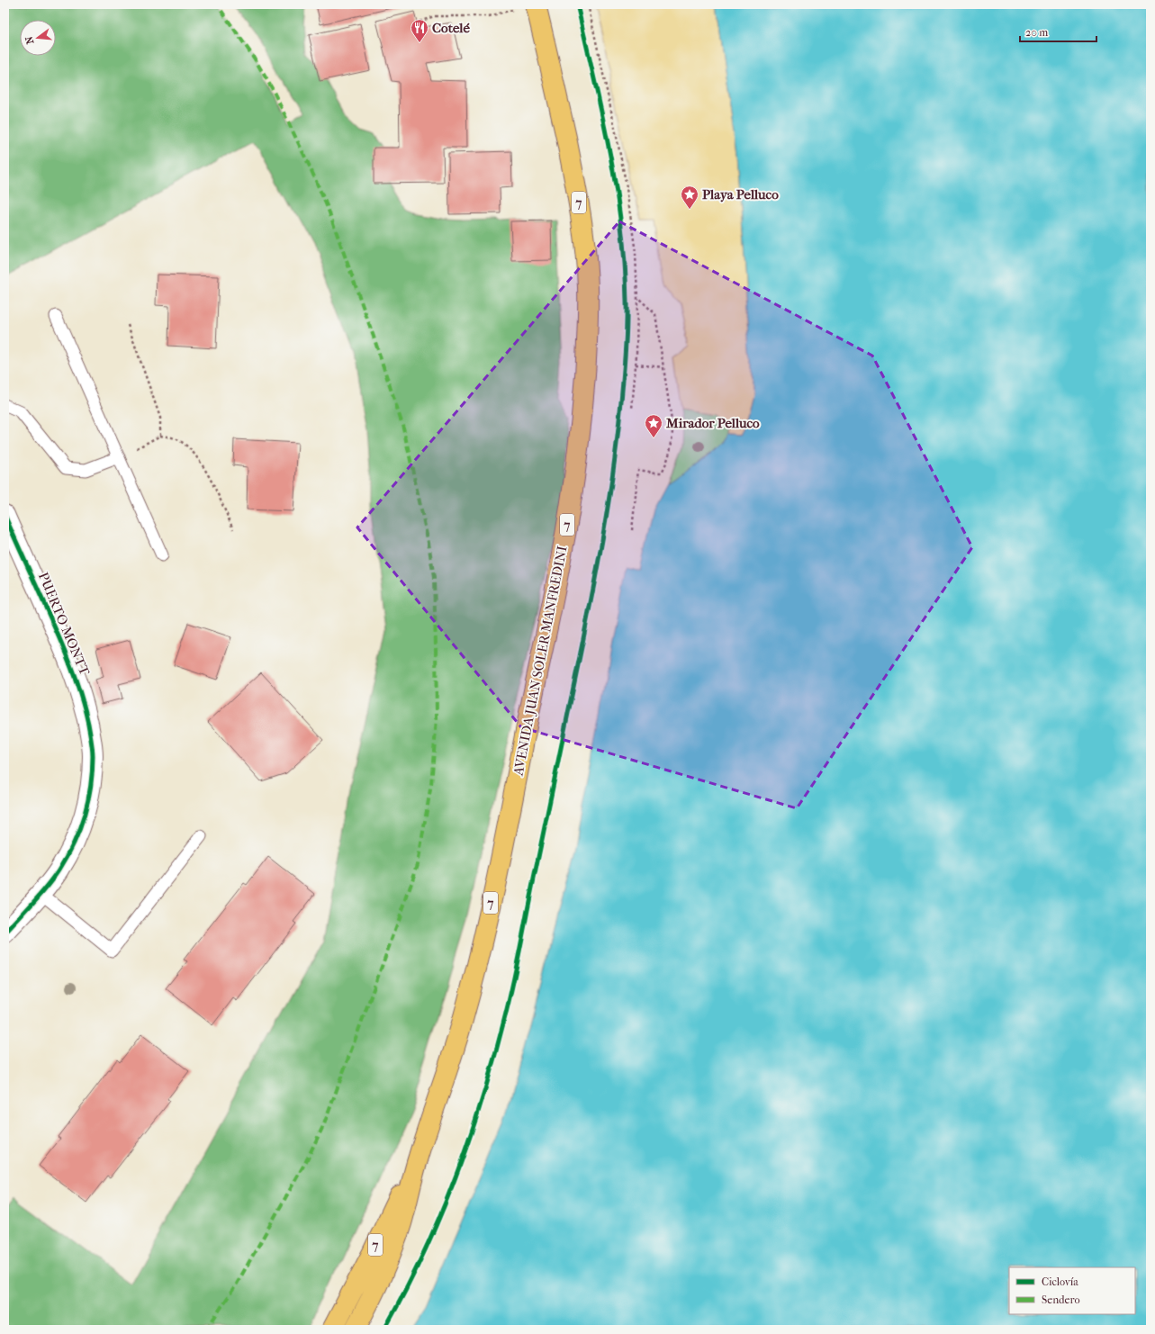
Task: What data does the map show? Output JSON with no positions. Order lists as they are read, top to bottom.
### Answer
{
  "streets": {
    "highway": ["7", "AVENIDA JUAN SOLER MANFREDINI"],
    "street": ["PUERTO MONTT"]
  },
  "places": {
    "restaurant": ["Cotelé"],
    "place": ["Playa Pelluco", "Mirador Pelluco"]
  },
  "legend": ["Ciclovía", "Sendero"],
  "scale_bar": "20 m",
  "north": "left"
}
